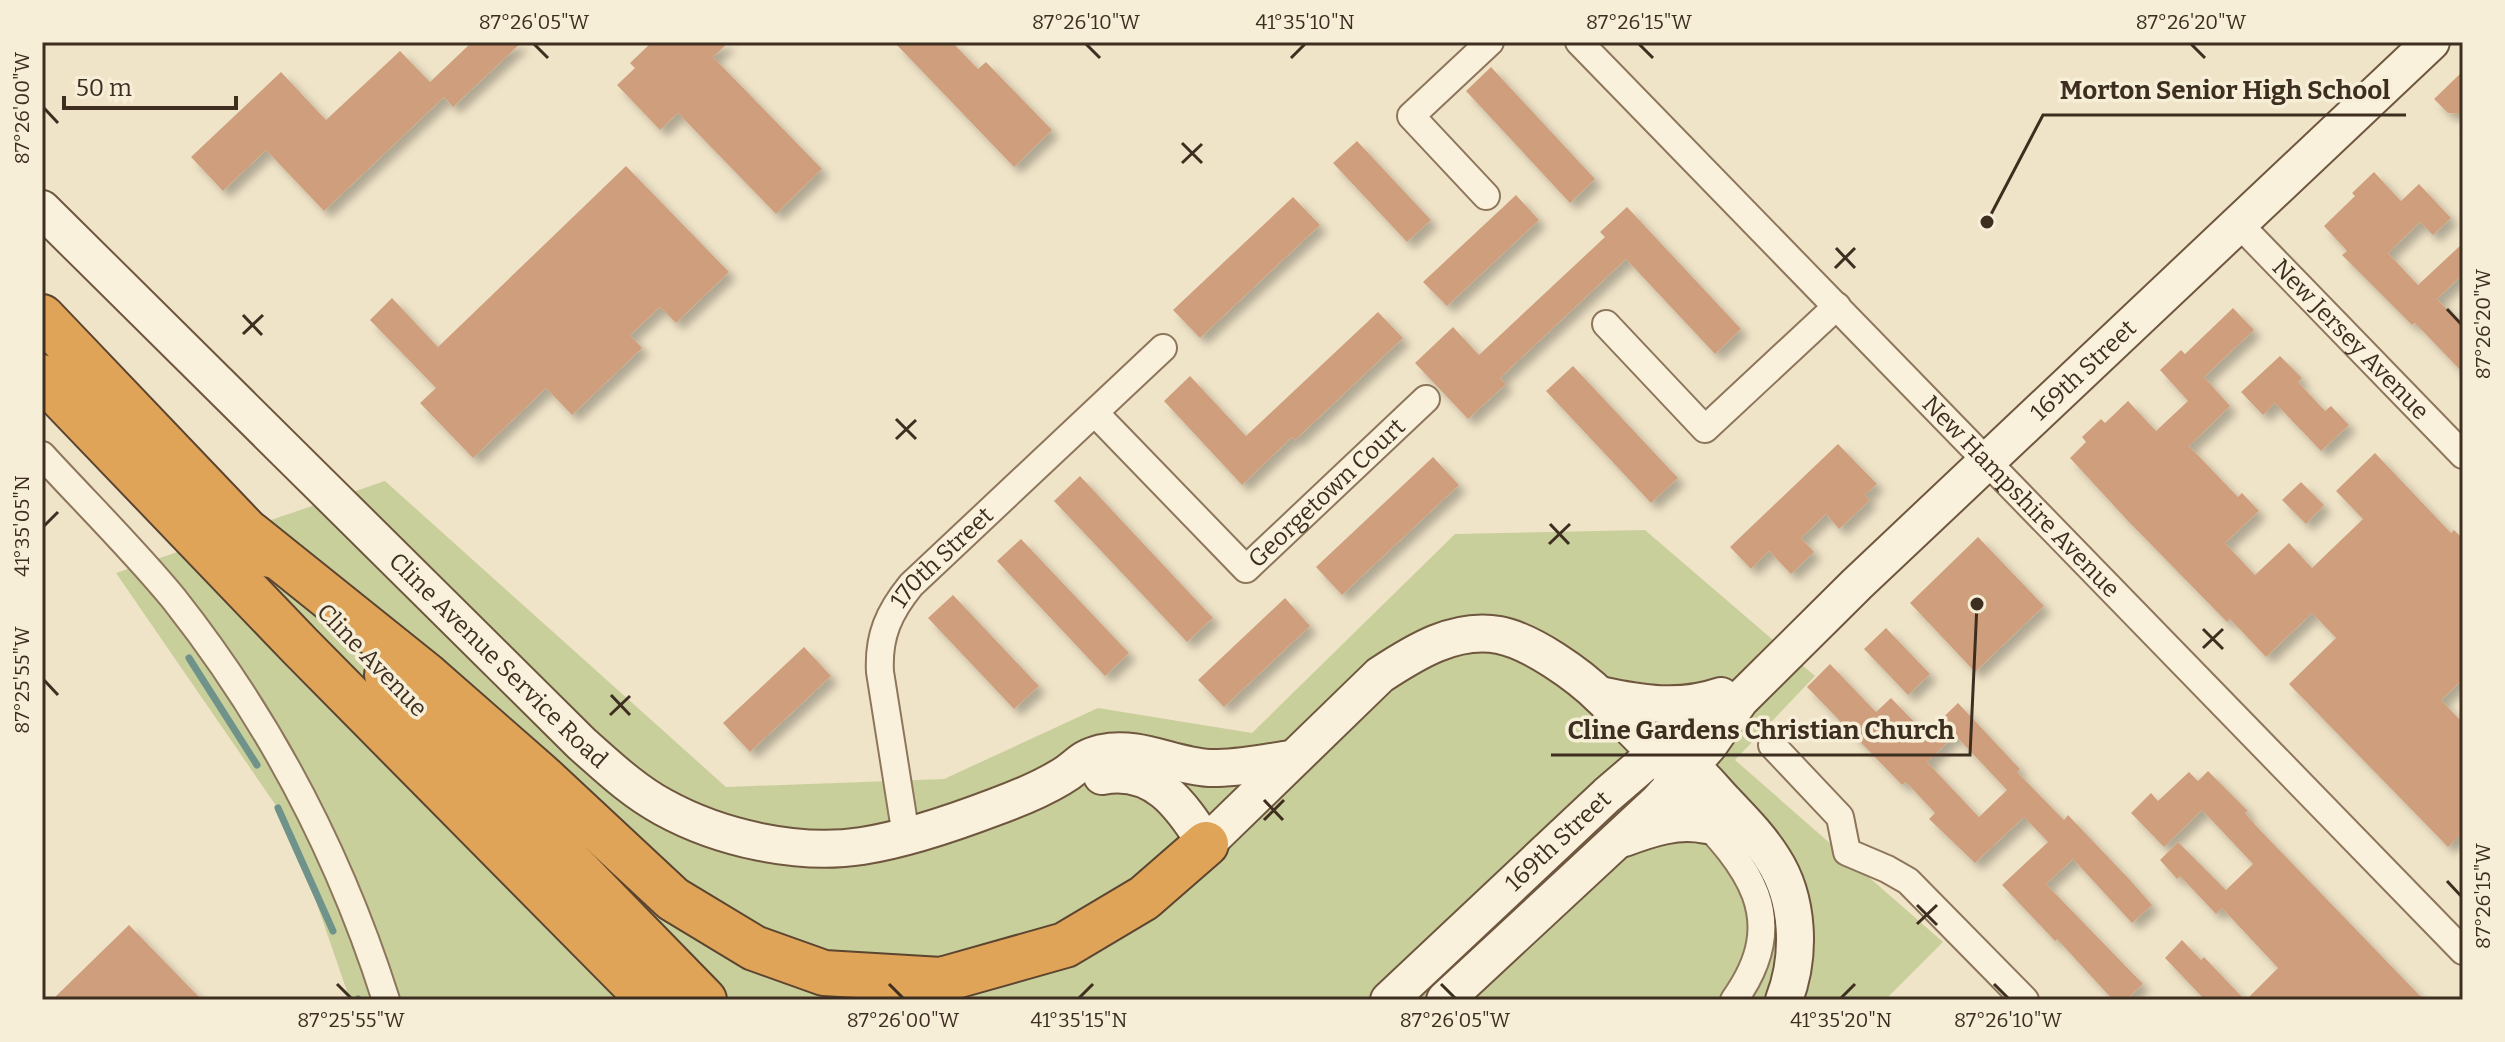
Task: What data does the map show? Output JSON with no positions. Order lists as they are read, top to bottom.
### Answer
{
  "streets": {
    "highway": ["Cline Avenue"],
    "street": [
      "New Jersey Avenue",
      "169th Street",
      "Georgetown Court",
      "New Hampshire Avenue",
      "170th Street",
      "Cline Avenue Service Road"
    ]
  },
  "crossings": [
    ["New Jersey Avenue", "169th Street"],
    ["169th Street", "New Hampshire Avenue"],
    ["Georgetown Court", "170th Street"],
    ["170th Street", "Cline Avenue Service Road"]
  ],
  "places": ["Morton Senior High School", "Cline Gardens Christian Church"],
  "scale_bar": "50 m",
  "coordinates": [
    "87°26'05\"W",
    "87°26'10\"W",
    "41°35'10\"N",
    "87°26'15\"W",
    "87°26'20\"W",
    "87°26'00\"W",
    "41°35'05\"N",
    "87°25'55\"W",
    "41°35'15\"N",
    "41°35'20\"N"
  ]
}
